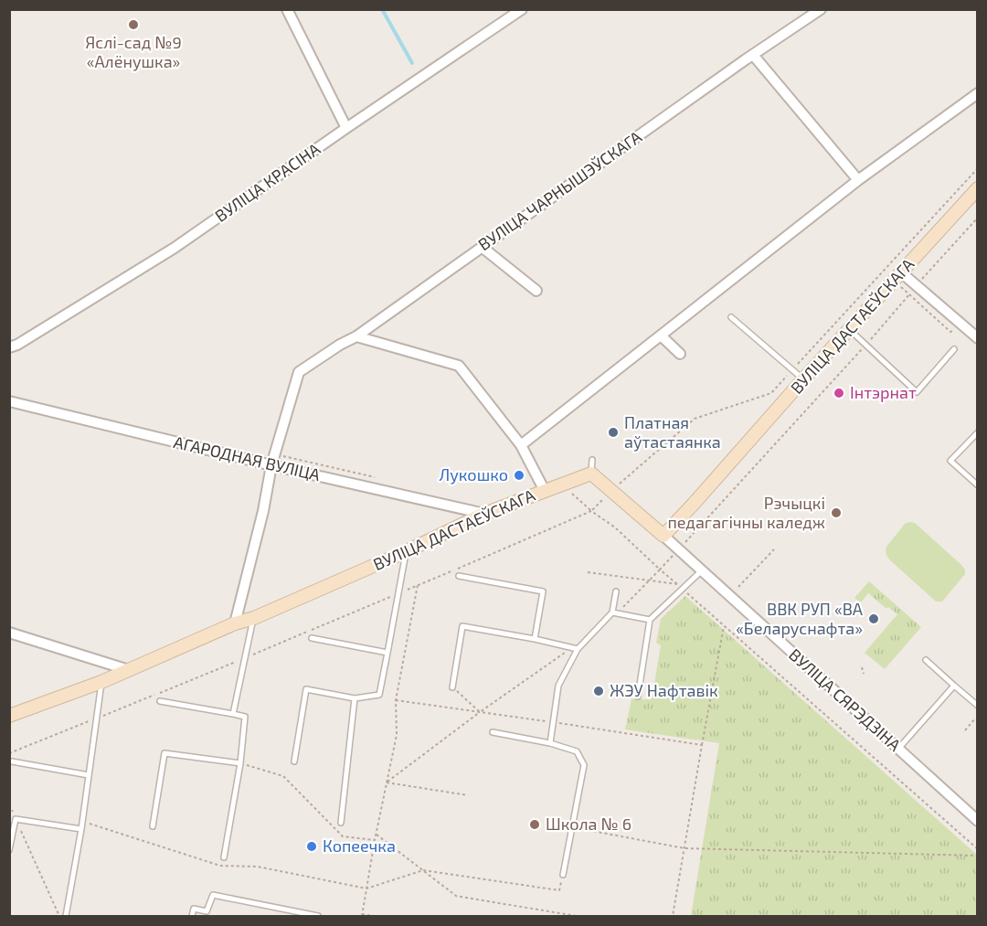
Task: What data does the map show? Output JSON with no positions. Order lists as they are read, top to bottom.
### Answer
{
  "streets": {
    "street": [
      "ВУЛІЦА КРАСІНА",
      "ВУЛІЦА ЧАРНЫШЭЎСКАГА",
      "ВУЛІЦА ДАСТАЕЎСКАГА",
      "АГАРОДНАЯ ВУЛІЦА",
      "ВУЛІЦА СЯРЭДЗІНА"
    ]
  },
  "crossings": [
    ["ВУЛІЦА ДАСТАЕЎСКАГА", "АГАРОДНАЯ ВУЛІЦА"],
    ["ВУЛІЦА ДАСТАЕЎСКАГА", "ВУЛІЦА СЯРЭДЗІНА"]
  ],
  "places": [
    "Яслі-сад №9 «Алёнушка»",
    "Інтэрнат",
    "Платная аўтастаянка",
    "Лукошко",
    "Рэчыцкі педагагічны каледж",
    "ВВК РУП «ВА «Беларуснафта»",
    "ЖЭУ Нафтавік",
    "Школа № 6",
    "Копеечка"
  ]
}
